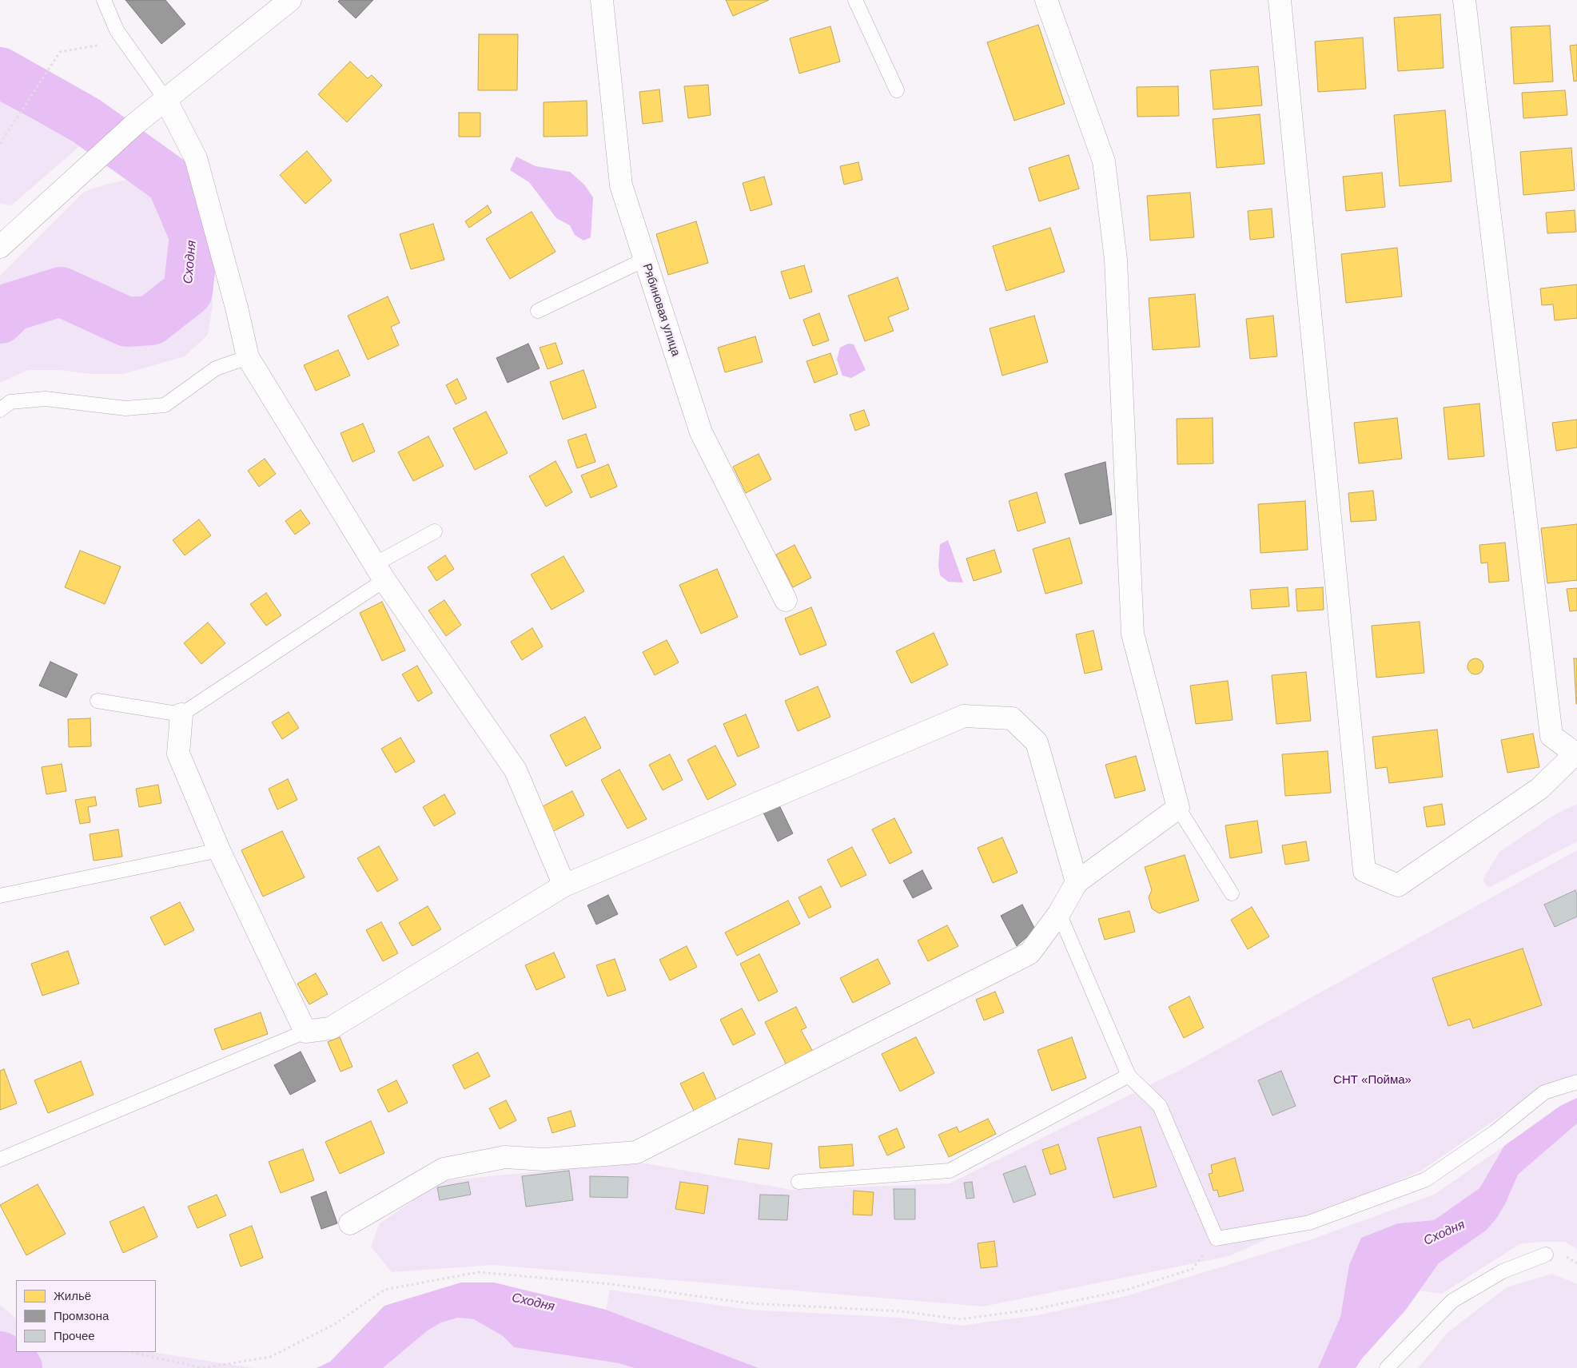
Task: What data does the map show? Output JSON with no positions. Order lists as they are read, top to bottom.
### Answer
{
  "streets": {
    "street": ["Рябиновая улица"]
  },
  "water": ["Сходня"],
  "parks": ["СНТ «Пойма»"],
  "legend": ["Жильё", "Промзона", "Прочее"]
}
